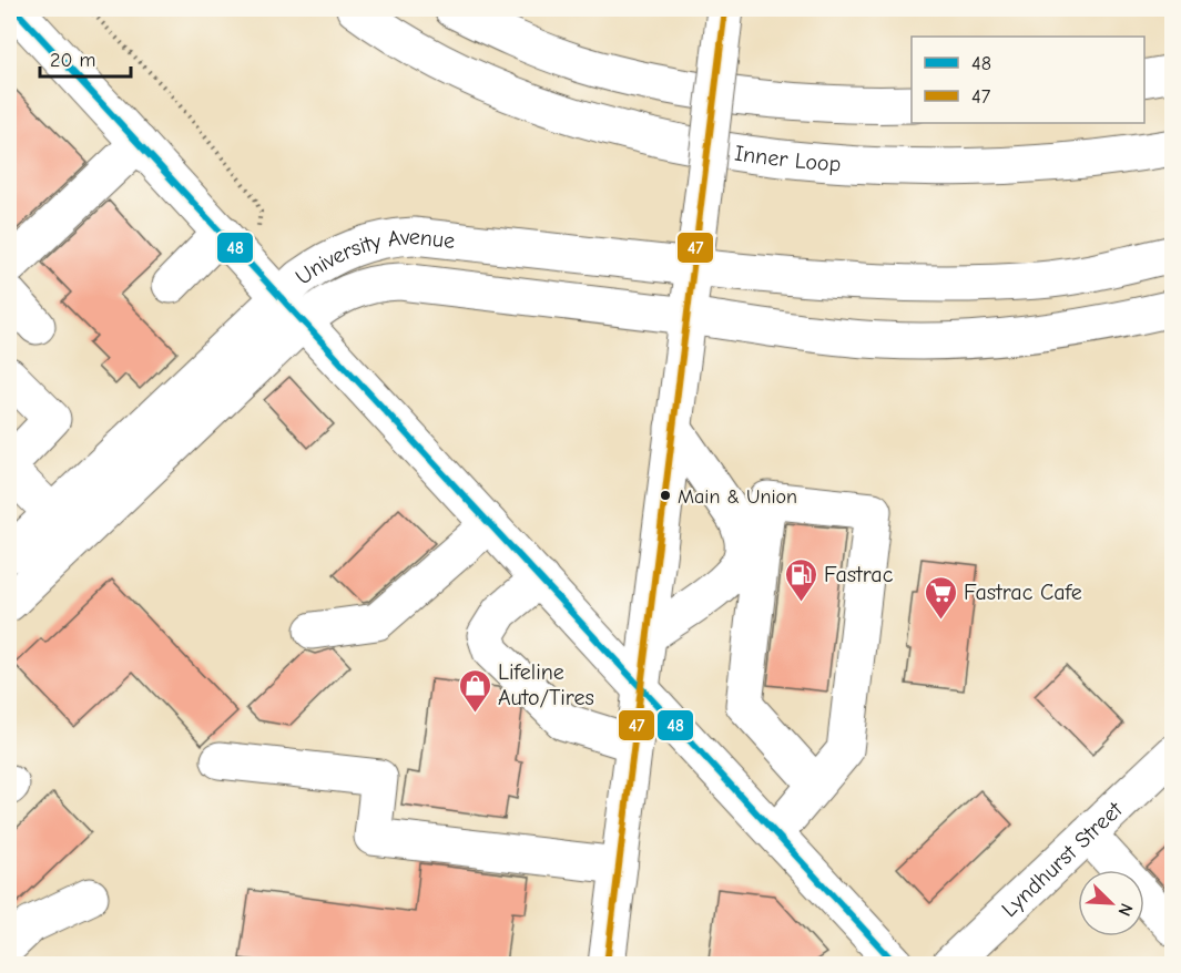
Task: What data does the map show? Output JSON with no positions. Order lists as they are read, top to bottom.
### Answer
{
  "streets": {
    "main road": ["Inner Loop", "University Avenue", "Lyndhurst Street"]
  },
  "places": {
    "other": ["Main & Union"],
    "fuel station": ["Fastrac"],
    "supermarket": ["Fastrac Cafe"],
    "shop": ["Lifeline Auto/Tires"]
  },
  "lines": ["transit line 48", "transit line 47"],
  "legend": ["48", "47"],
  "scale_bar": "20 m",
  "north": "bottom right"
}
